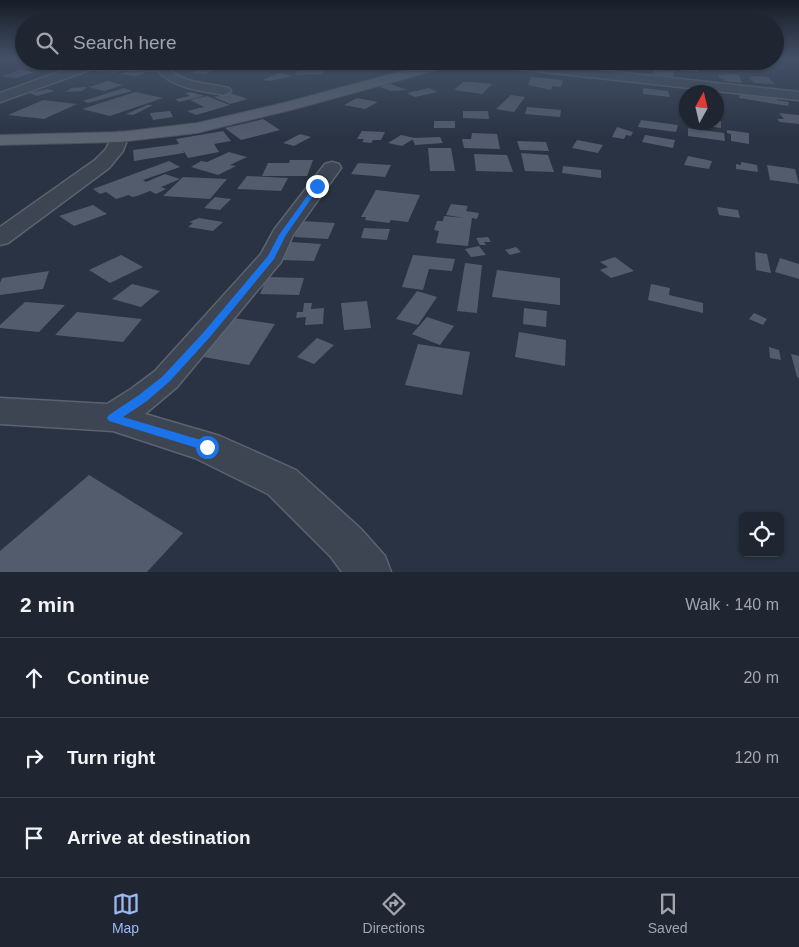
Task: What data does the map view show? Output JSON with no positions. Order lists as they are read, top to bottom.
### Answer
{
  "north": "top",
  "page": {
    "search": "Search here",
    "heading": ["2 min", "Walk · 140 m"],
    "list": [
      ["Continue", "20 m"],
      ["Turn right", "120 m"],
      "Arrive at destination"
    ],
    "nav": ["Map", "Directions", "Saved"]
  }
}
